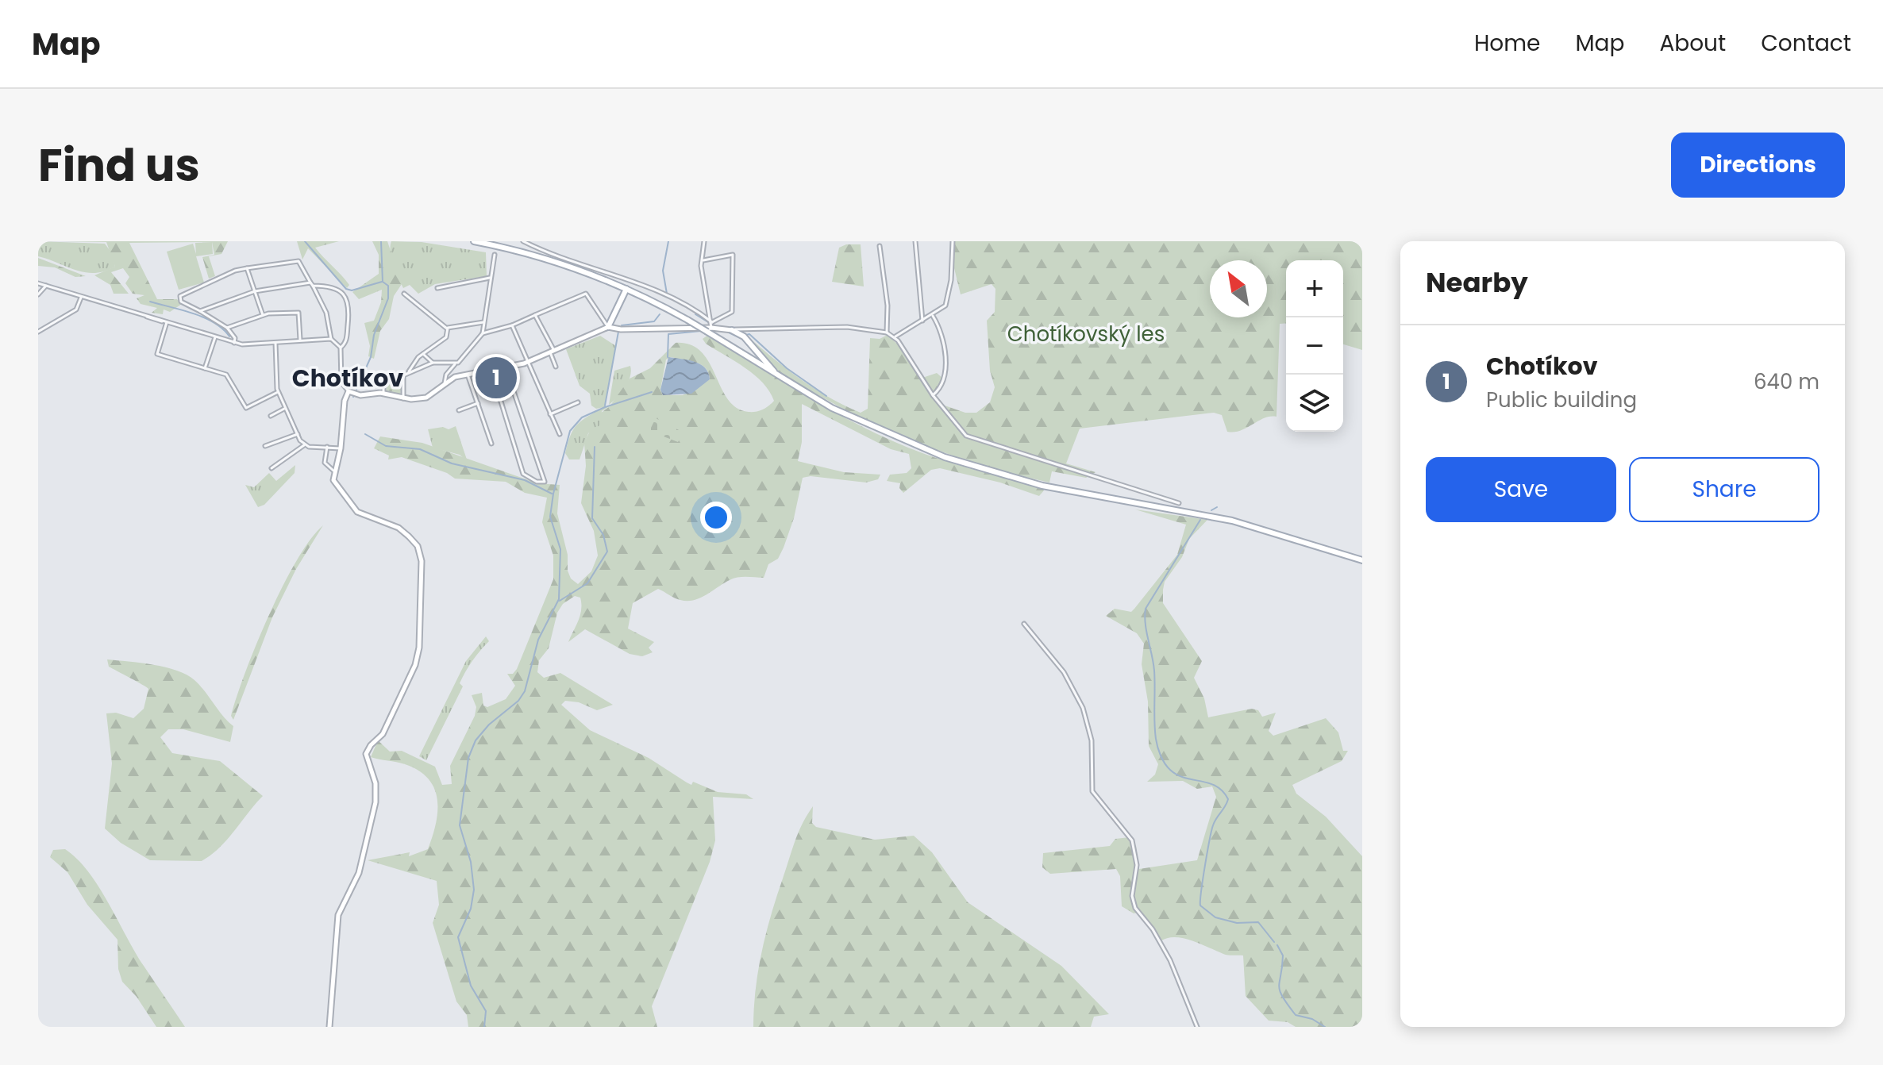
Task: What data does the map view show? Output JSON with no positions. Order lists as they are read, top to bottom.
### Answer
{
  "districts": ["Chotíkov"],
  "parks": ["Chotíkovský les"],
  "north": "top left",
  "page": {
    "header": "Map",
    "nav": [
      "Home",
      "Map",
      "About",
      "Contact"
    ],
    "title": "Find us",
    "buttons": [
      "Directions",
      ["Save", "Share"]
    ],
    "heading": "Nearby",
    "map_buttons": ["+", "−"],
    "list": [
      {
        "mark": "1",
        "name": "Chotíkov",
        "note": "Public building",
        "value": "640 m"
      }
    ],
    "pins": "1"
  }
}
